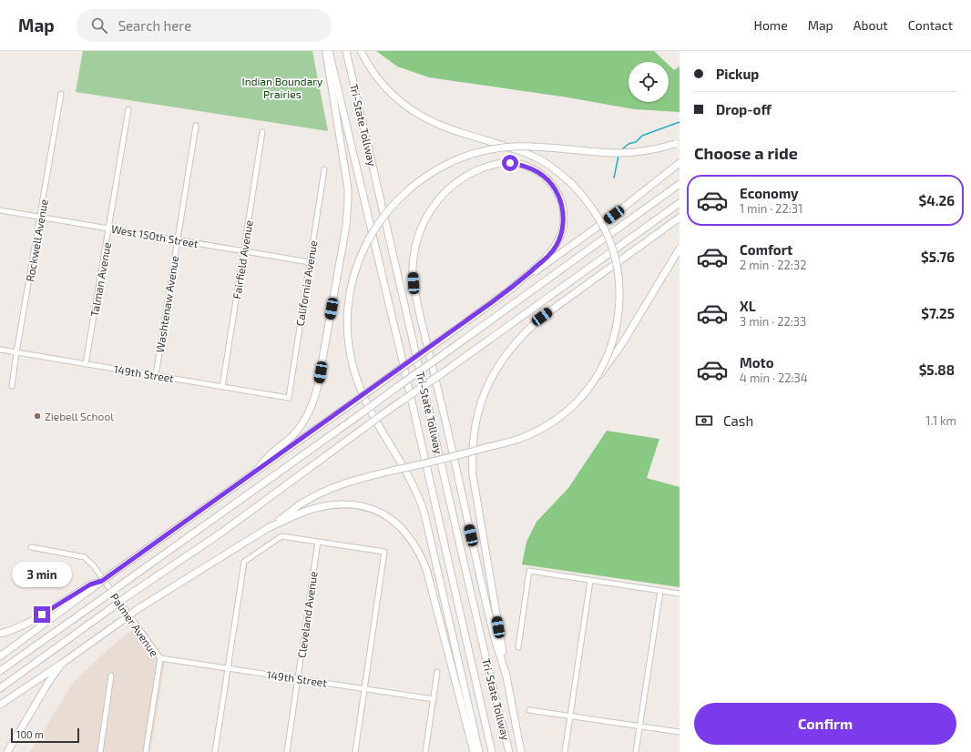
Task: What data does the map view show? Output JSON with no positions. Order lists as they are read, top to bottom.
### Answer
{
  "streets": {
    "highway": ["Tri-State Tollway"],
    "street": [
      "West 150th Street",
      "Rockwell Avenue",
      "Fairfield Avenue",
      "Talman Avenue",
      "California Avenue",
      "Washtenaw Avenue",
      "149th Street",
      "Cleveland Avenue",
      "Palmer Avenue"
    ]
  },
  "crossings": [
    ["West 150th Street", "Rockwell Avenue"],
    ["West 150th Street", "Fairfield Avenue"],
    ["West 150th Street", "Talman Avenue"],
    ["West 150th Street", "California Avenue"],
    ["West 150th Street", "Washtenaw Avenue"],
    ["Rockwell Avenue", "149th Street"],
    ["Fairfield Avenue", "149th Street"],
    ["Talman Avenue", "149th Street"],
    ["California Avenue", "149th Street"],
    ["Washtenaw Avenue", "149th Street"],
    ["149th Street", "Cleveland Avenue"],
    ["149th Street", "Palmer Avenue"]
  ],
  "parks": ["Indian Boundary Prairies"],
  "places": ["Ziebell School"],
  "scale_bar": "100 m",
  "page": {
    "header": "Map",
    "search": "Search here",
    "nav": [
      "Home",
      "Map",
      "About",
      "Contact"
    ],
    "banner": ["Pickup", "Drop-off"],
    "heading": "Choose a ride",
    "list": [
      {
        "name": "Economy",
        "note": "1 min · 22:31",
        "value": "$4.26"
      },
      {
        "name": "Comfort",
        "note": "2 min · 22:32",
        "value": "$5.76"
      },
      {
        "name": "XL",
        "note": "3 min · 22:33",
        "value": "$7.25"
      },
      {
        "name": "Moto",
        "note": "4 min · 22:34",
        "value": "$5.88"
      }
    ],
    "pay": ["Cash", "1.1 km"],
    "bubble": "3 min",
    "buttons": "Confirm",
    "scale": "100 m"
  }
}
